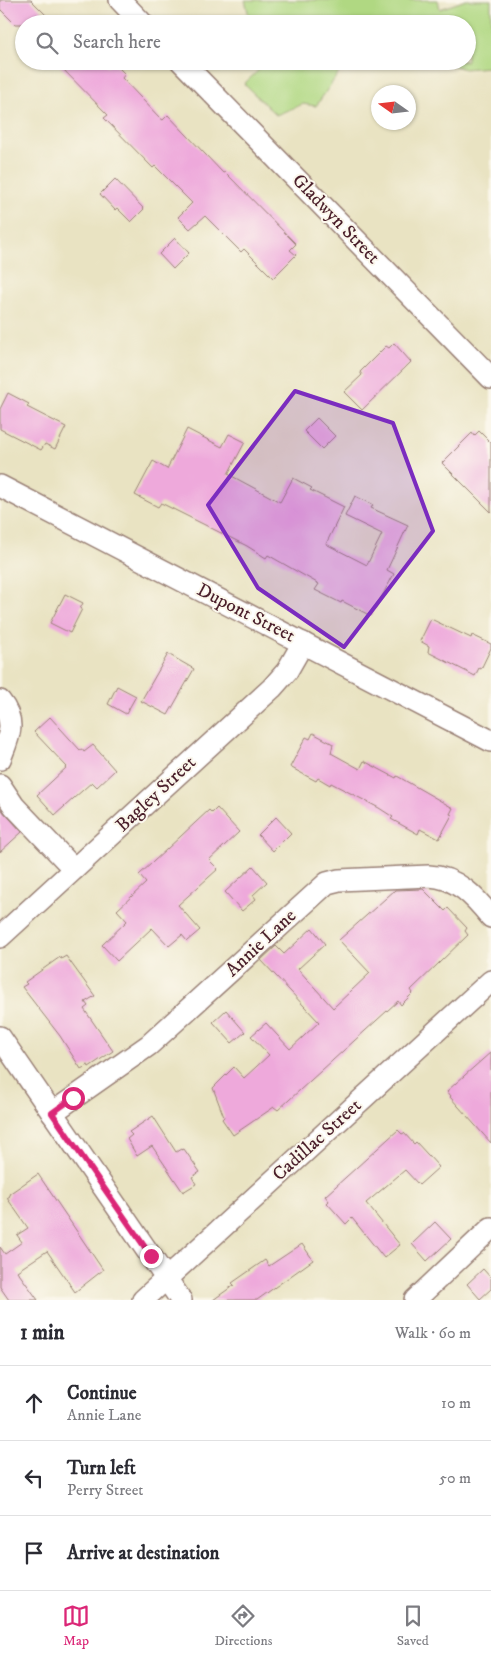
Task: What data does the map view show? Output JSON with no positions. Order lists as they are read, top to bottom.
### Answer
{
  "streets": {
    "street": [
      "Gladwyn Street",
      "Dupont Street",
      "Bagley Street",
      "Annie Lane",
      "Cadillac Street"
    ]
  },
  "crossings": [
    ["Dupont Street", "Bagley Street"]
  ],
  "north": "left",
  "page": {
    "search": "Search here",
    "heading": ["1 min", "Walk · 60 m"],
    "list": [
      ["Continue", "Annie Lane", "10 m"],
      ["Turn left", "Perry Street", "50 m"],
      "Arrive at destination"
    ],
    "nav": ["Map", "Directions", "Saved"]
  }
}
